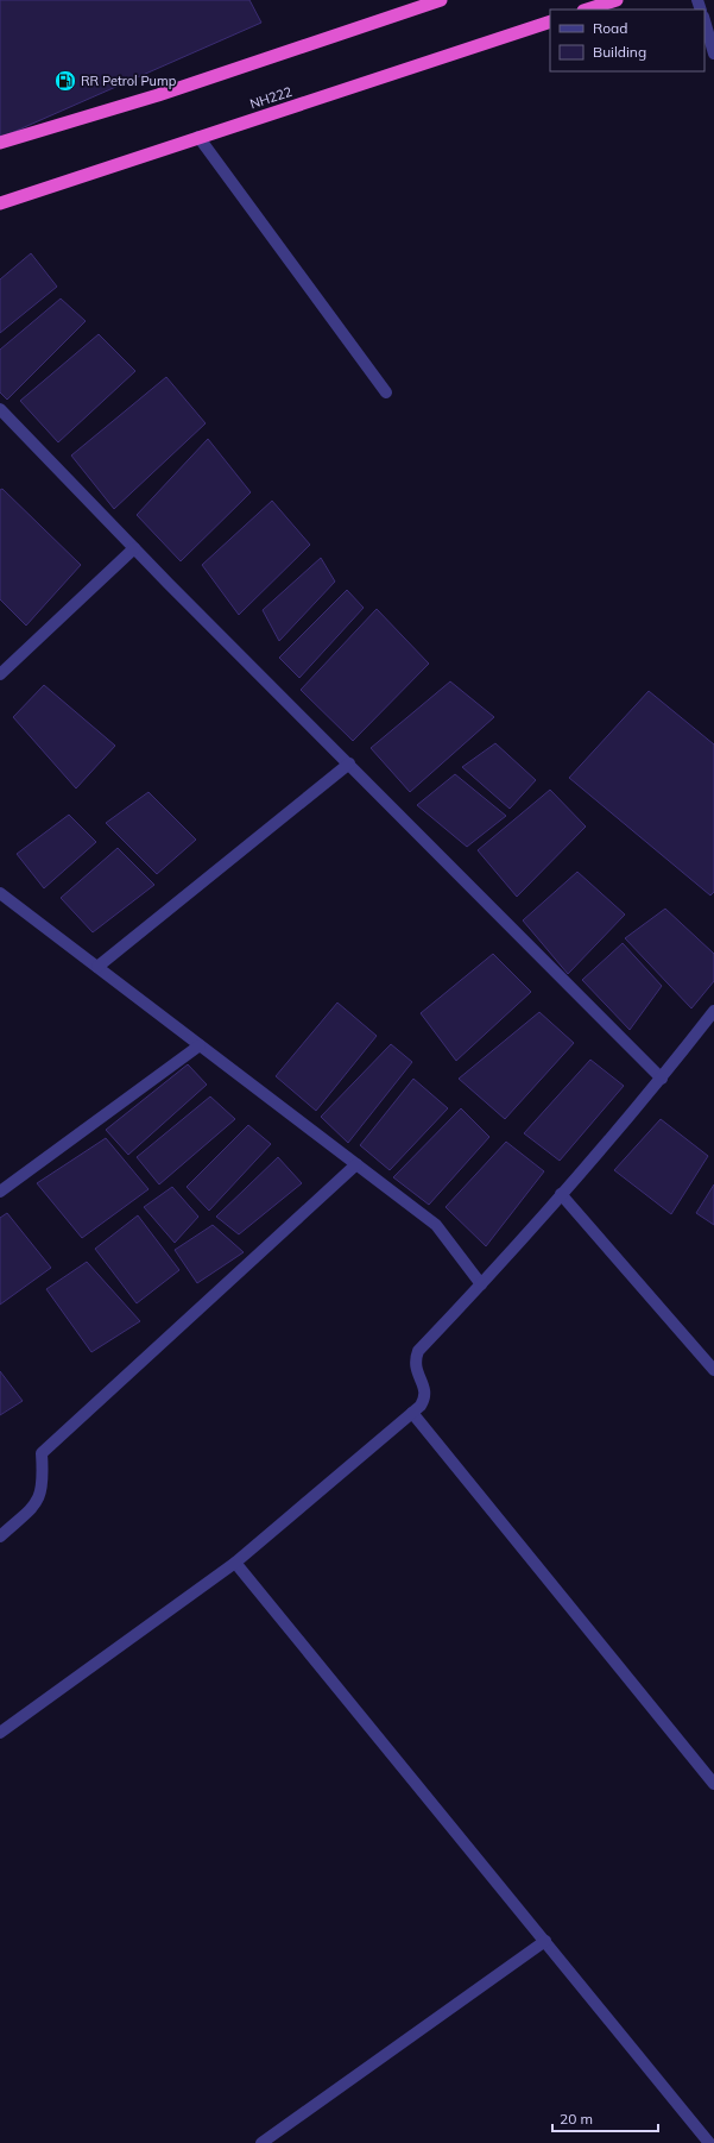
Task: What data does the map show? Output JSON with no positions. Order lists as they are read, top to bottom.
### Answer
{
  "streets": {
    "highway": ["NH222"]
  },
  "places": {
    "fuel station": ["RR Petrol Pump"]
  },
  "legend": ["Road", "Building"],
  "scale_bar": "20 m"
}
